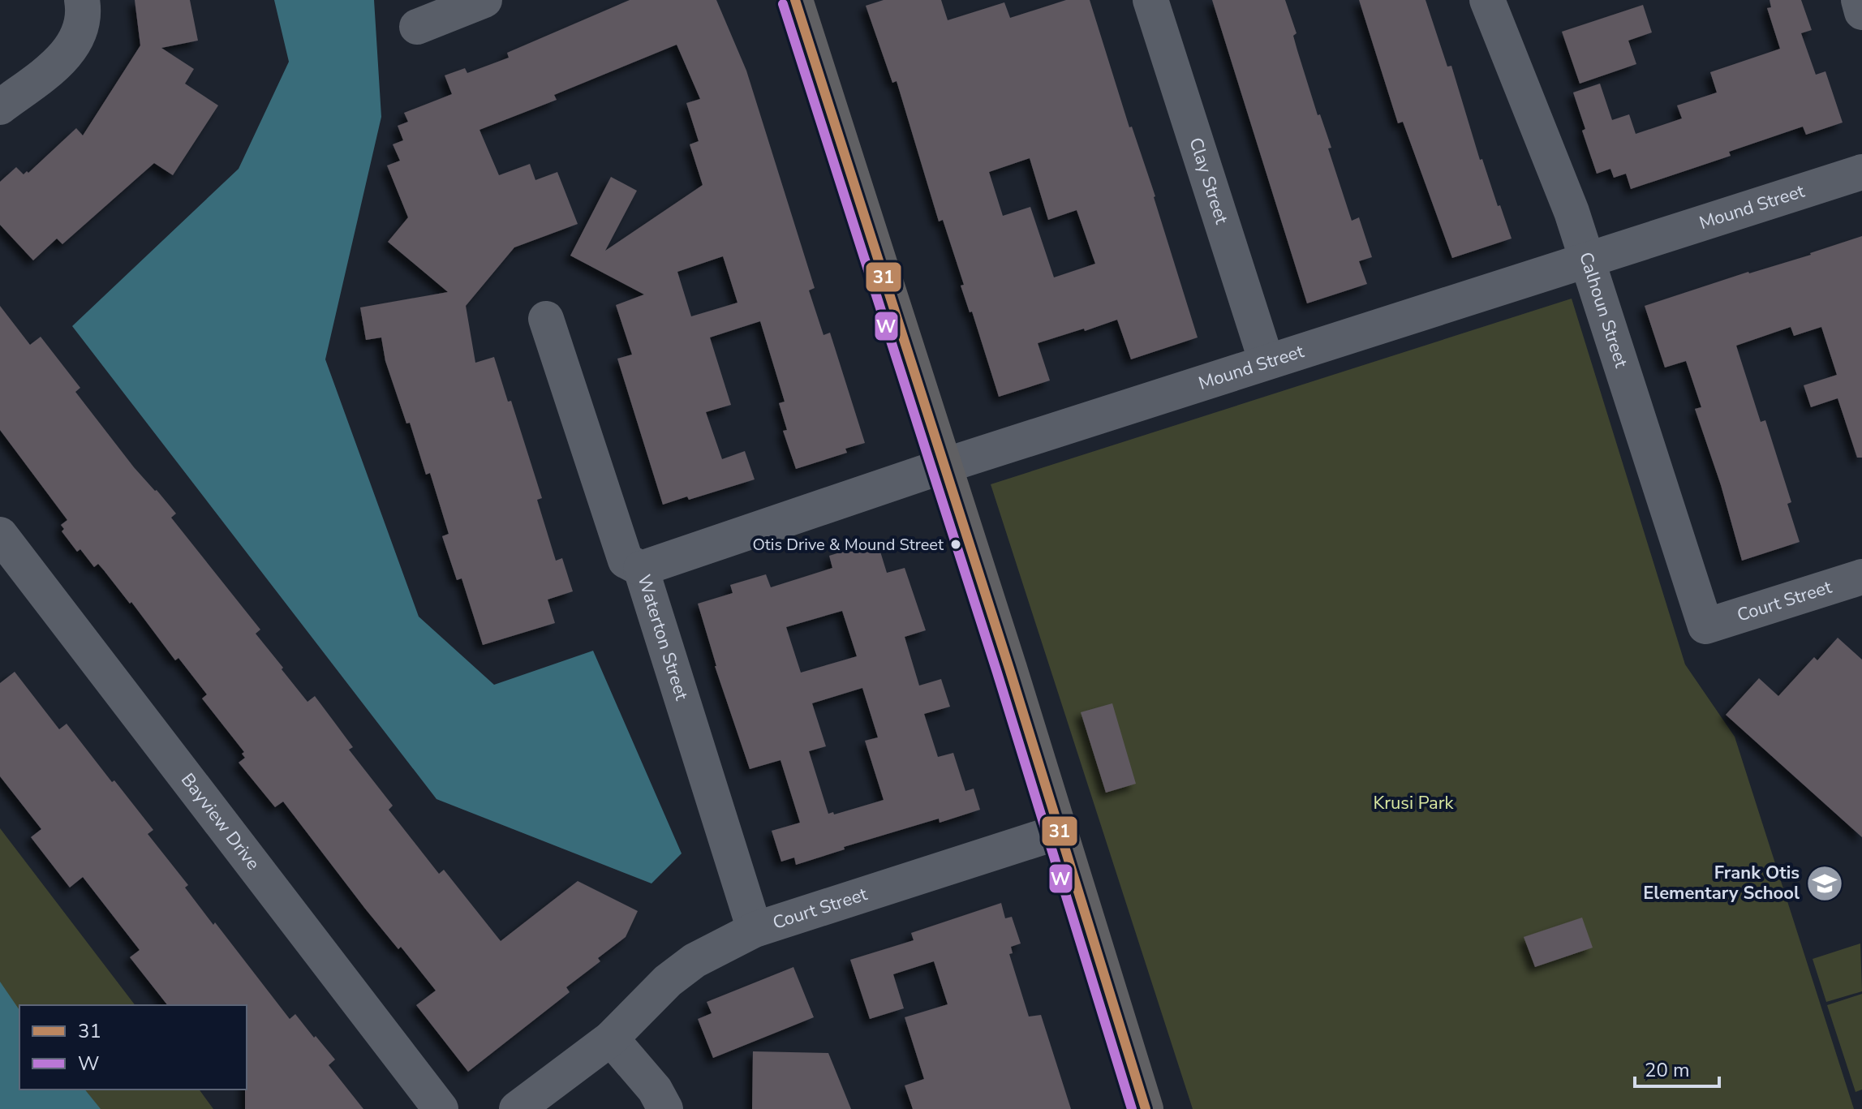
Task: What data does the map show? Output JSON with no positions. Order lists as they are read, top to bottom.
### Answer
{
  "streets": {
    "street": [
      "Clay Street",
      "Mound Street",
      "Calhoun Street",
      "Court Street",
      "Waterton Street",
      "Bayview Drive"
    ]
  },
  "crossings": [
    ["Clay Street", "Mound Street"],
    ["Mound Street", "Calhoun Street"],
    ["Mound Street", "Waterton Street"],
    ["Calhoun Street", "Court Street"],
    ["Court Street", "Waterton Street"]
  ],
  "parks": ["Krusi Park"],
  "places": {
    "other": ["Otis Drive & Mound Street"],
    "school or university": ["Frank Otis Elementary School"]
  },
  "lines": ["transit line 31", "transit line W"],
  "legend": ["31", "W"],
  "scale_bar": "20 m"
}
